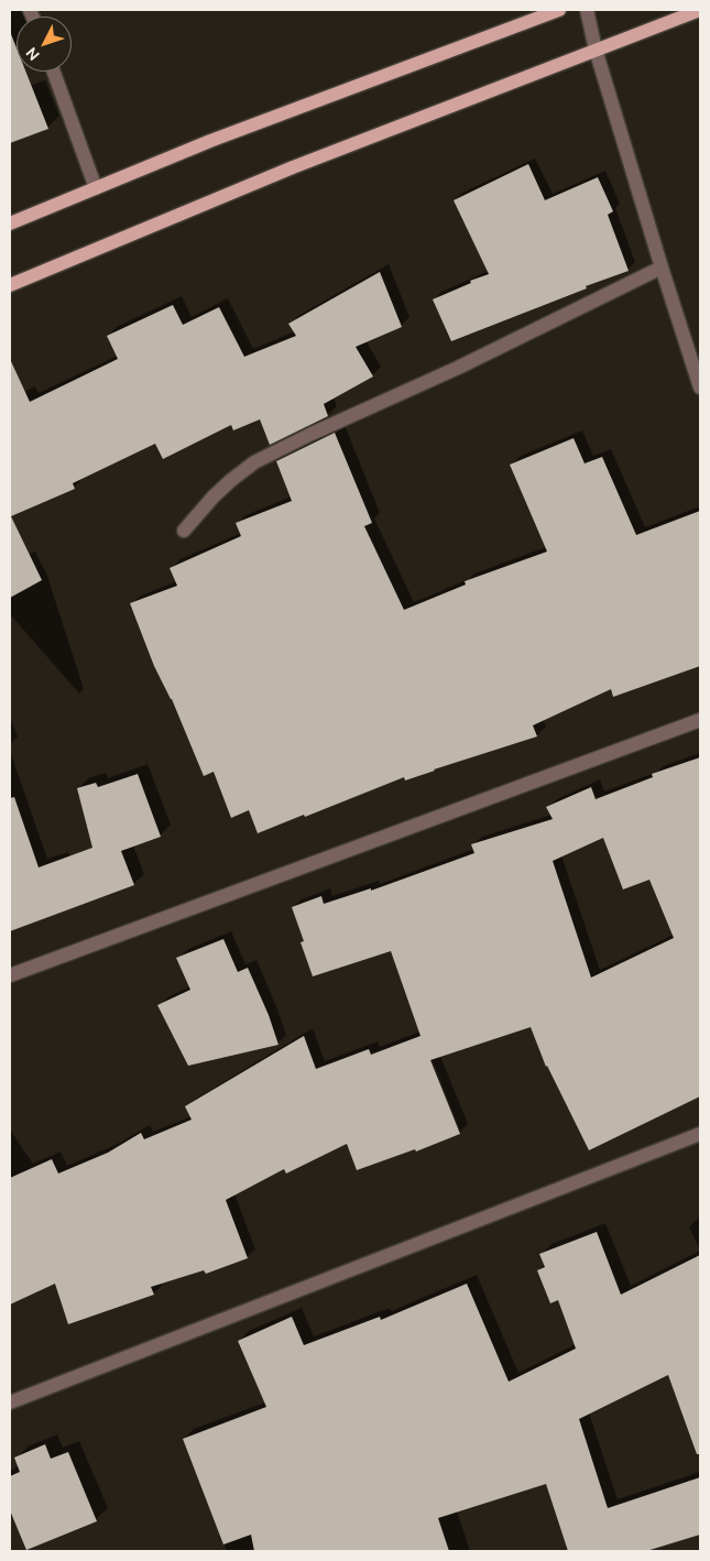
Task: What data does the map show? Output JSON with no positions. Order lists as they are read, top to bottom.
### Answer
{
  "north": "bottom left"
}
